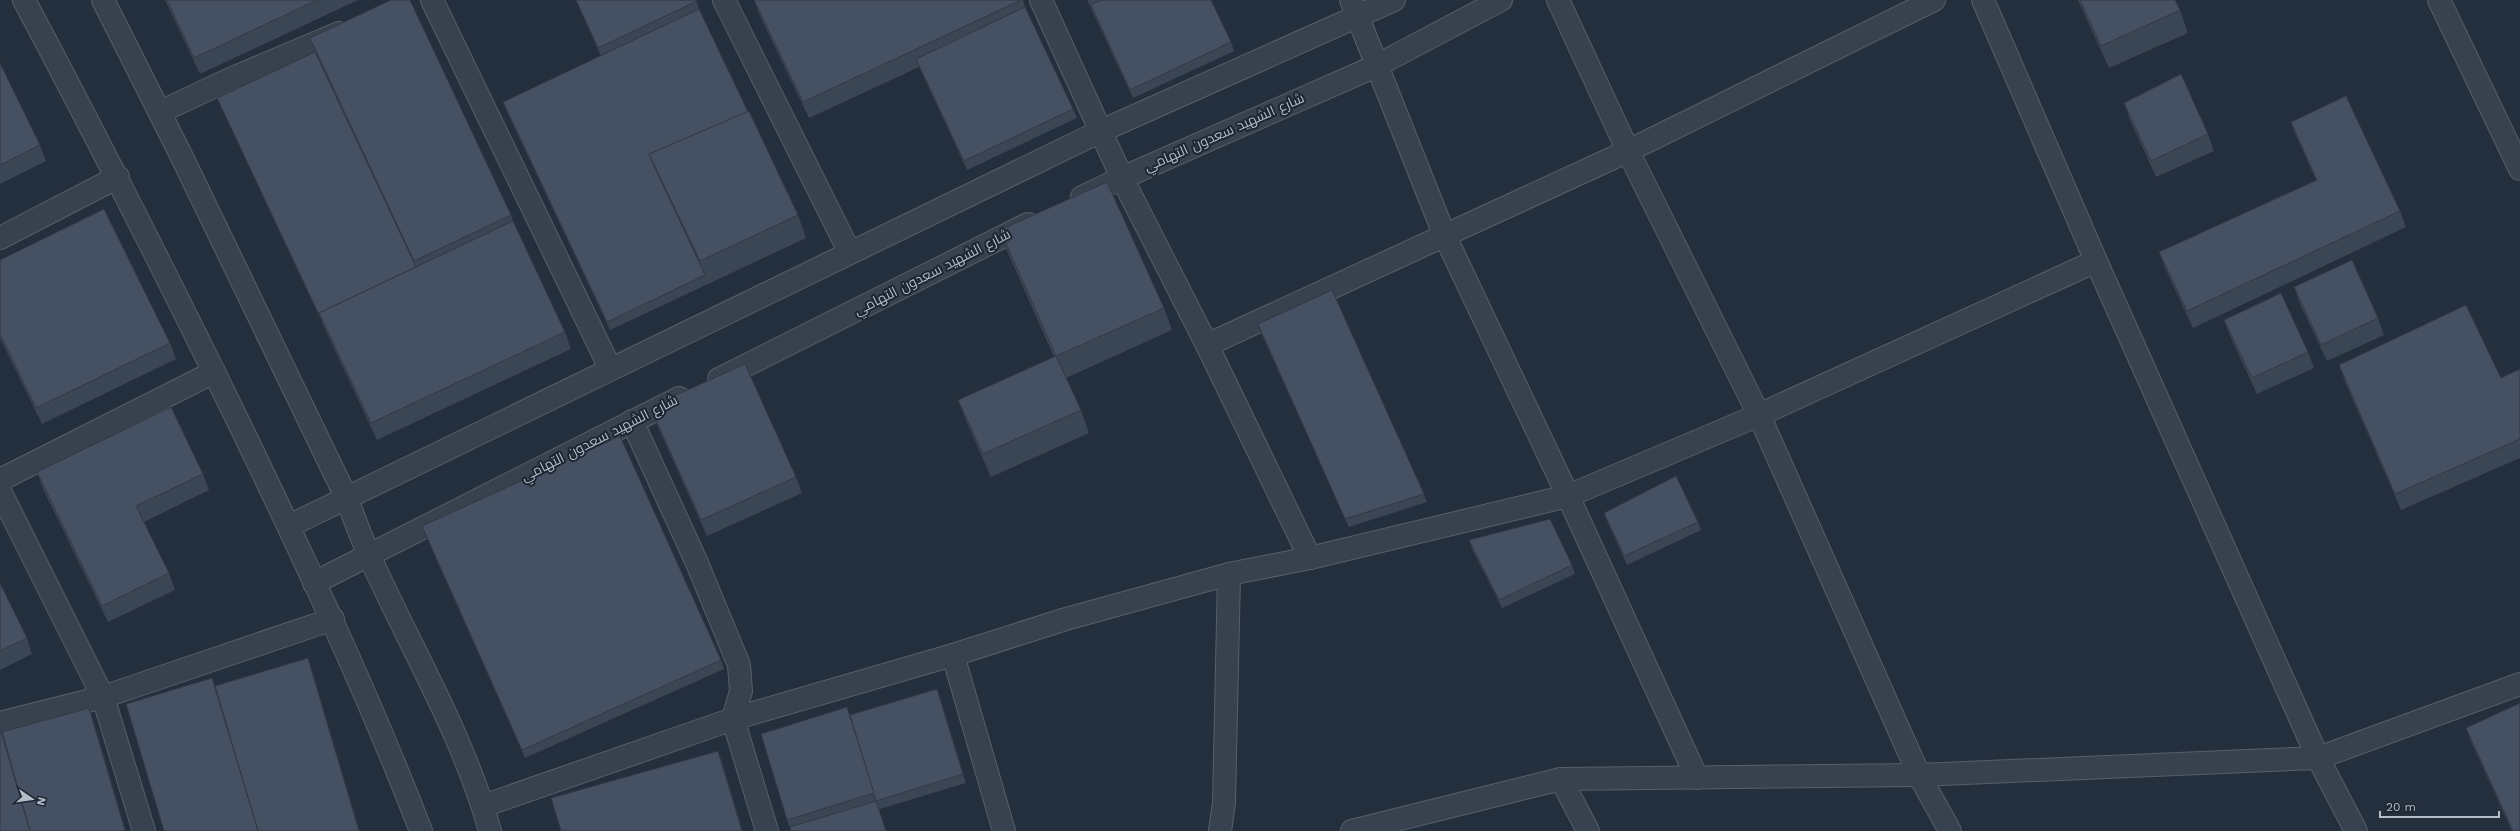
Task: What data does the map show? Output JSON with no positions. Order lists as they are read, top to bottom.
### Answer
{
  "streets": {
    "street": ["شارع الشهيد سعدون التهامي"]
  },
  "scale_bar": "20 m",
  "north": "right"
}
